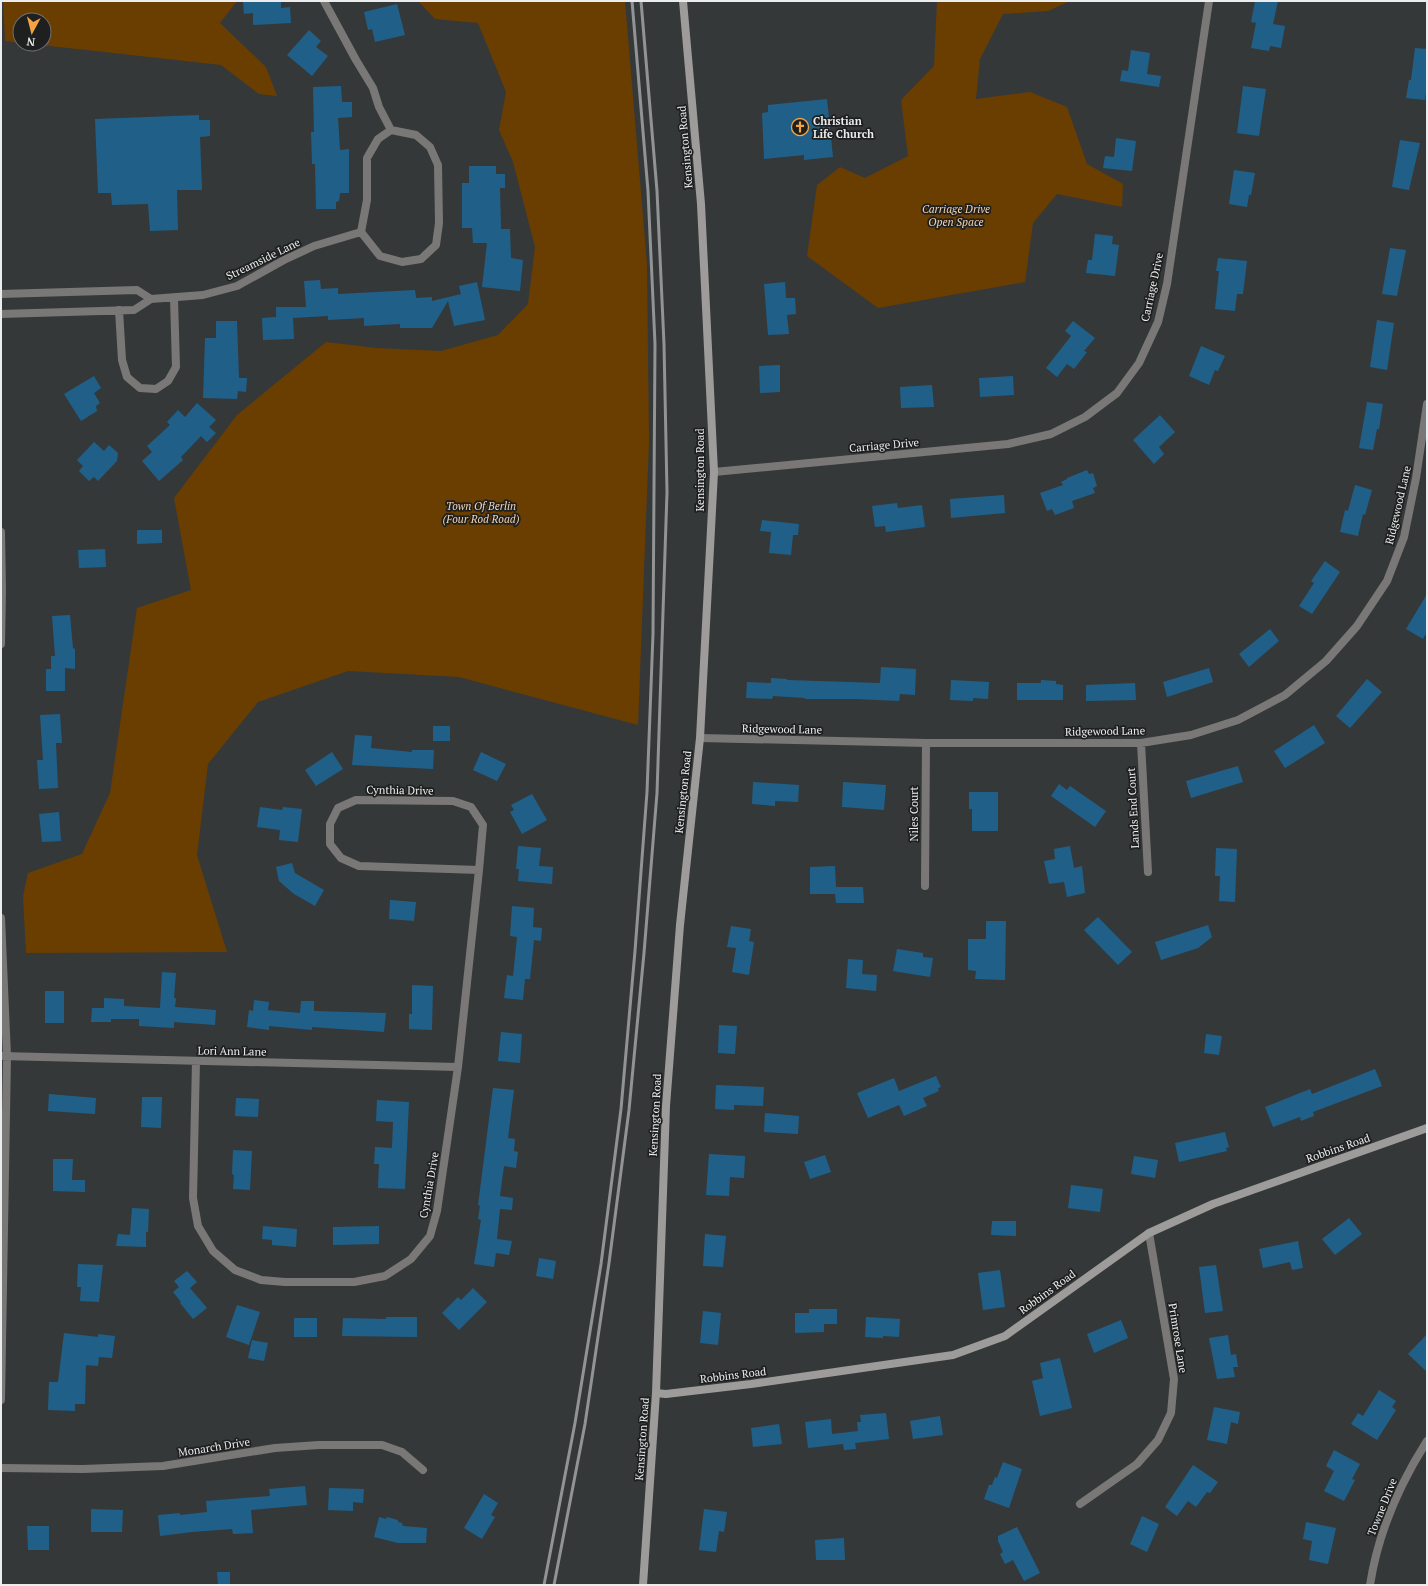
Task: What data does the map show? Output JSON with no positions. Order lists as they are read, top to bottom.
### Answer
{
  "streets": {
    "street": [
      "Kensington Road",
      "Streamside Lane",
      "Carriage Drive",
      "Ridgewood Lane",
      "Cynthia Drive",
      "Lands End Court",
      "Niles Court",
      "Lori Ann Lane",
      "Robbins Road",
      "Primrose Lane",
      "Monarch Drive",
      "Towne Drive"
    ]
  },
  "crossings": [
    ["Kensington Road", "Carriage Drive"],
    ["Kensington Road", "Ridgewood Lane"],
    ["Kensington Road", "Robbins Road"],
    ["Ridgewood Lane", "Lands End Court"],
    ["Ridgewood Lane", "Niles Court"],
    ["Cynthia Drive", "Lori Ann Lane"],
    ["Robbins Road", "Primrose Lane"]
  ],
  "parks": ["Carriage Drive Open Space", "Town Of Berlin (Four Rod Road)"],
  "places": {
    "church": ["Christian Life Church"]
  },
  "north": "bottom"
}
